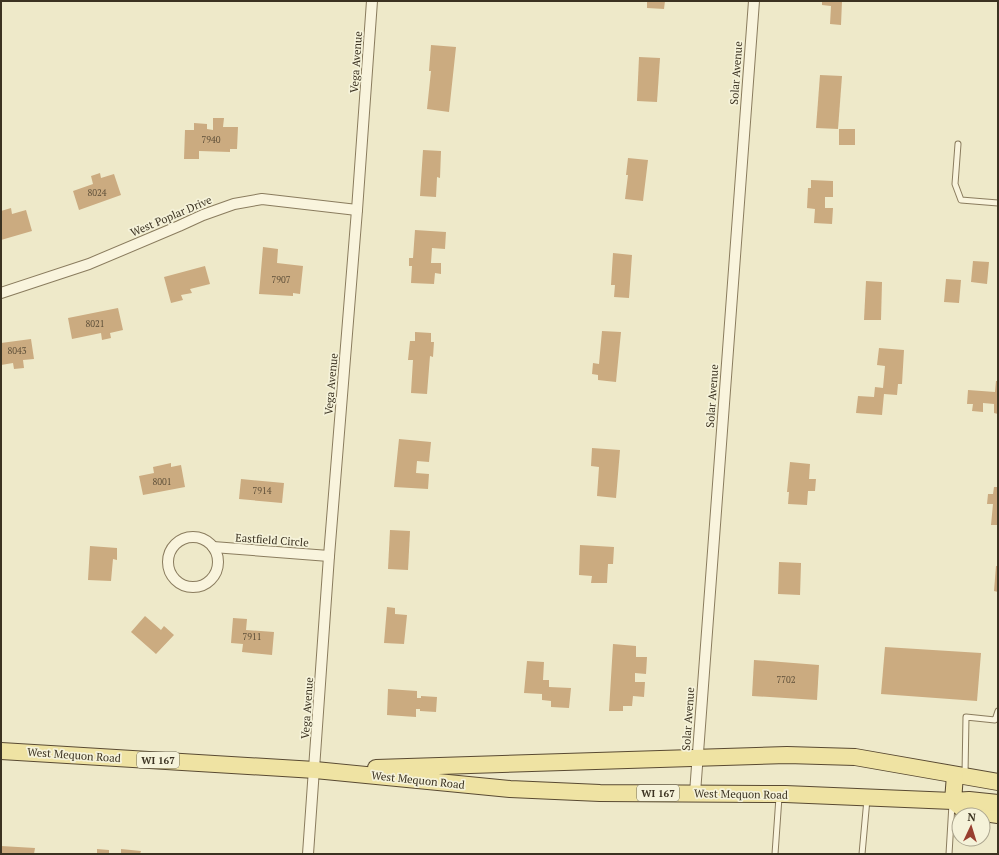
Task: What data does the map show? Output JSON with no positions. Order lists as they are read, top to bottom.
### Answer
{
  "streets": {
    "main road": ["West Mequon Road", "WI 167"],
    "street": [
      "Vega Avenue",
      "Solar Avenue",
      "West Poplar Drive",
      "Eastfield Circle"
    ]
  },
  "crossings": [
    ["Vega Avenue", "West Poplar Drive"],
    ["Vega Avenue", "Eastfield Circle"],
    ["Vega Avenue", "West Mequon Road"],
    ["Solar Avenue", "West Mequon Road"]
  ],
  "house_numbers": [
    "7940",
    "8024",
    "7907",
    "8021",
    "8043",
    "8001",
    "7914",
    "7911",
    "7702"
  ],
  "north": "top"
}
